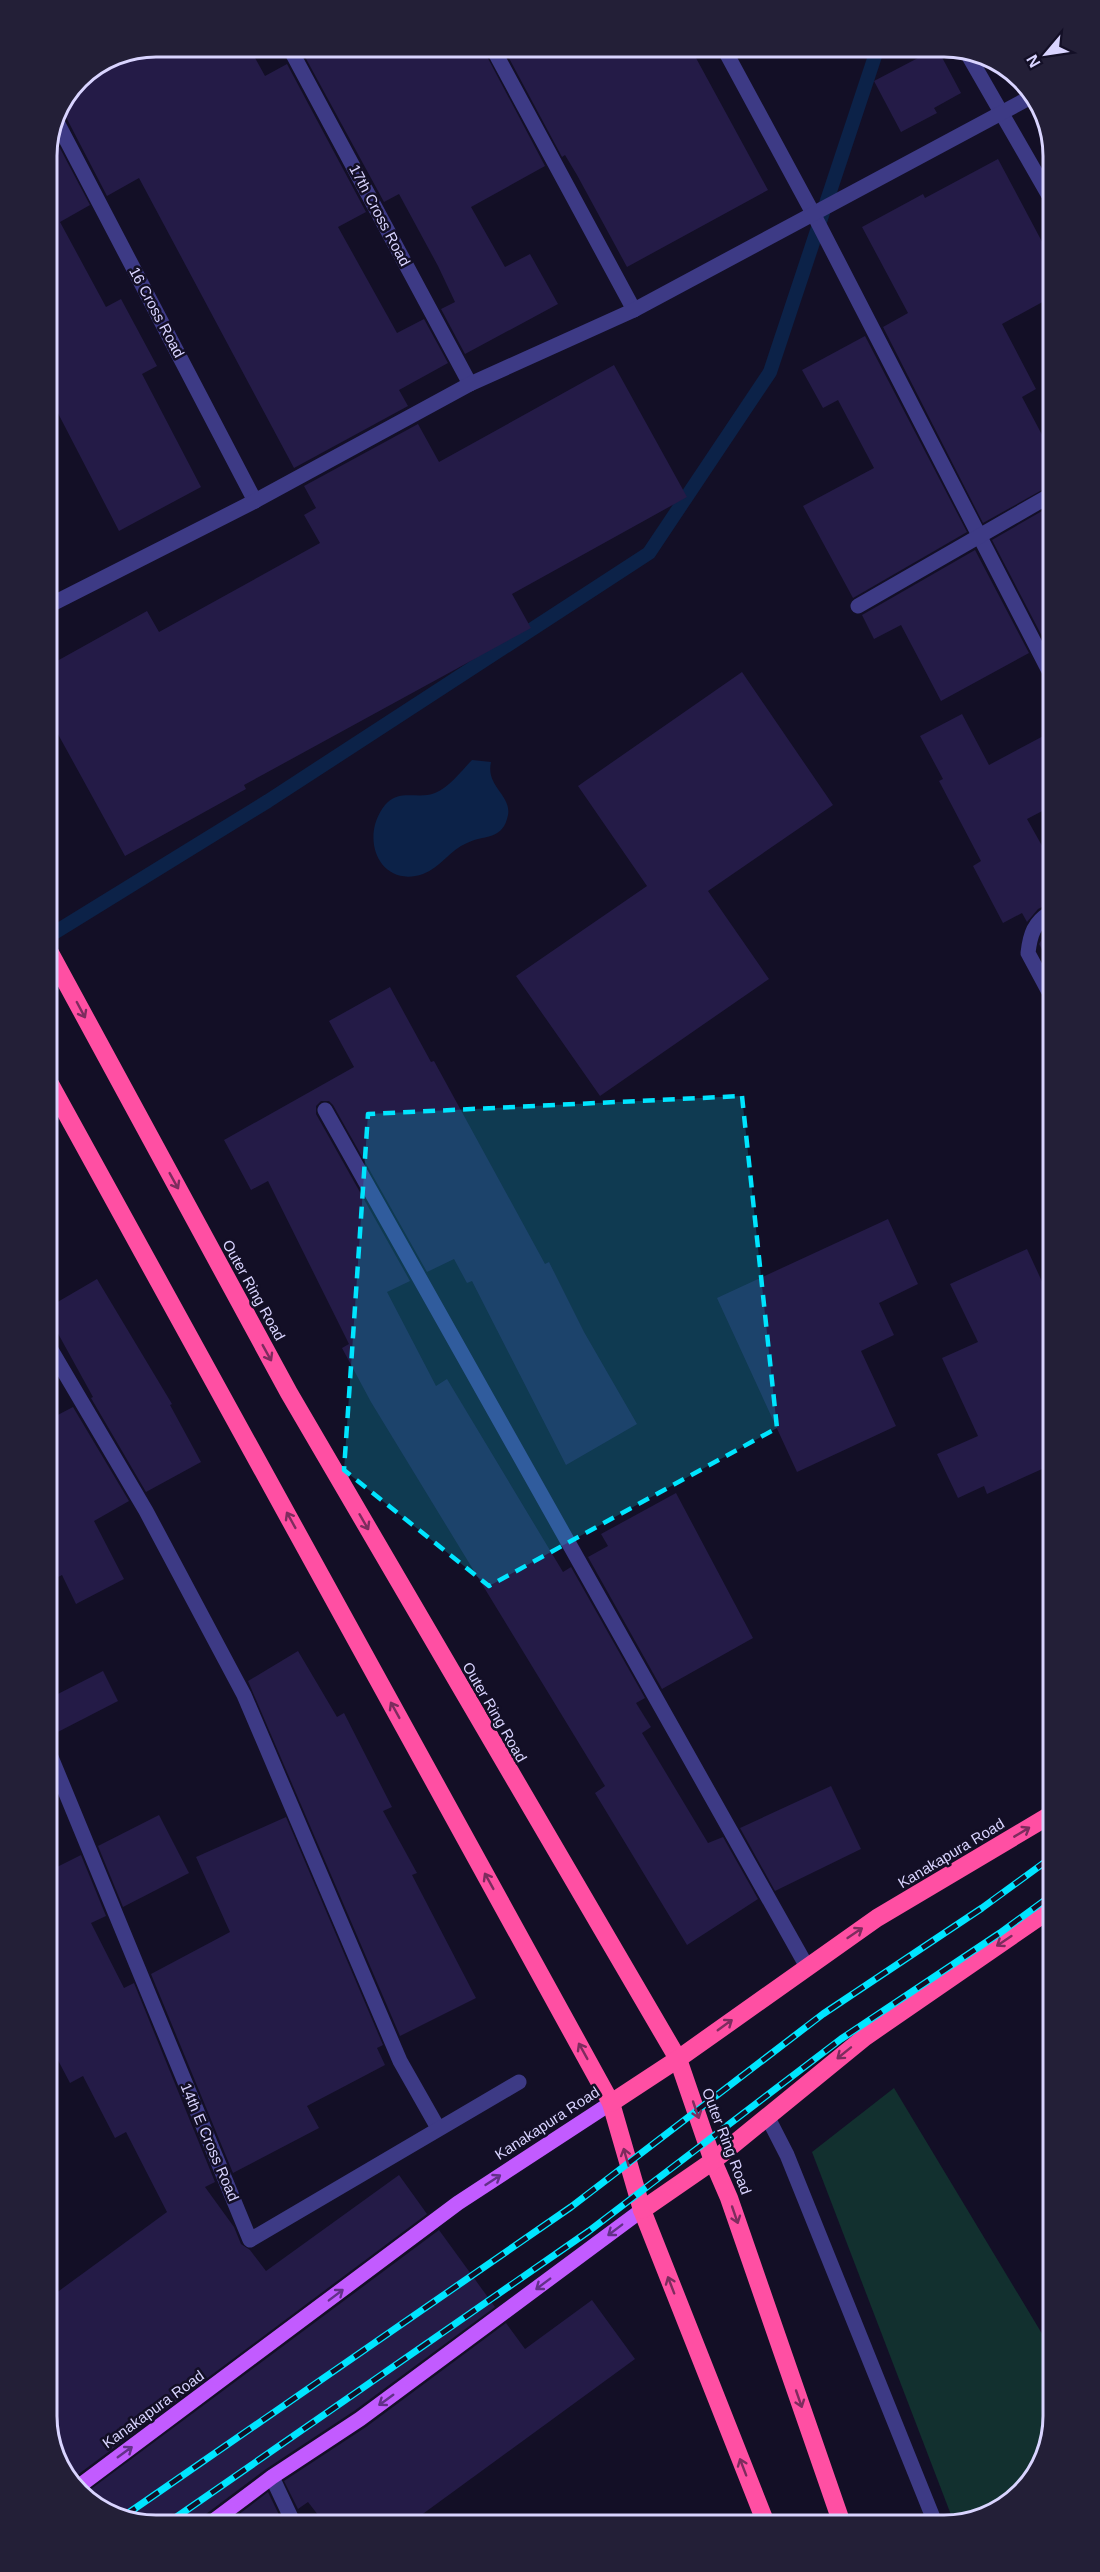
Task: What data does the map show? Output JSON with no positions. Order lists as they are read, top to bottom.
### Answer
{
  "streets": {
    "highway": ["Outer Ring Road", "Kanakapura Road"],
    "street": ["17th Cross Road", "16 Cross Road", "14th E Cross Road"]
  },
  "crossings": [
    ["Outer Ring Road", "Kanakapura Road"]
  ],
  "north": "bottom left"
}
